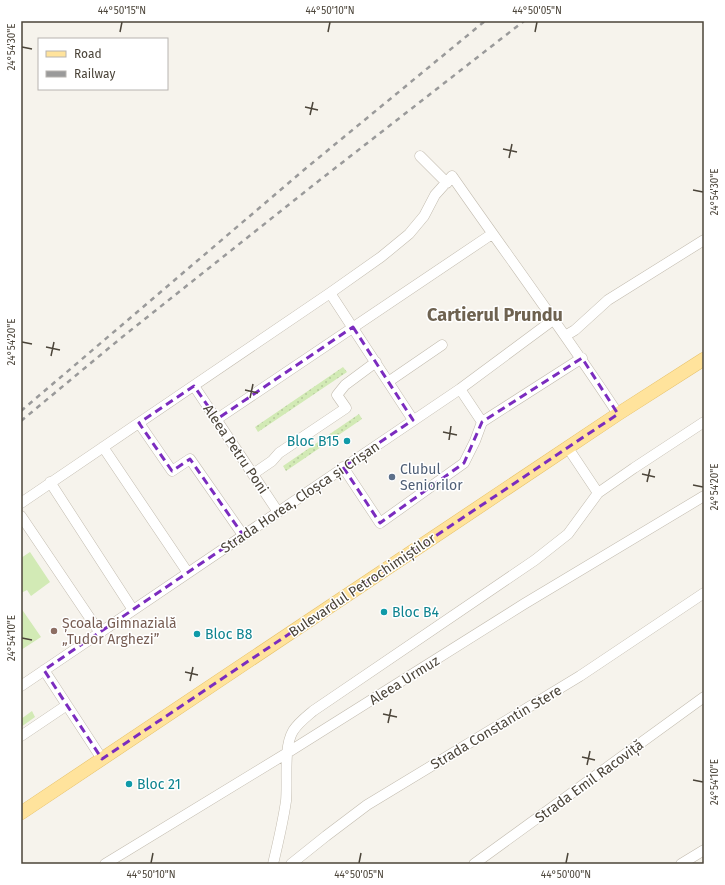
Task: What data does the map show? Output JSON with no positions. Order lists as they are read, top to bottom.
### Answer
{
  "streets": {
    "main road": ["Bulevardul Petrochimiștilor"],
    "street": [
      "Aleea Petru Poni",
      "Strada Horea, Cloșca și Crișan",
      "Aleea Urmuz",
      "Strada Constantin Stere",
      "Strada Emil Racoviță"
    ]
  },
  "crossings": [
    ["Aleea Petru Poni", "Strada Horea, Cloșca și Crișan"]
  ],
  "districts": ["Cartierul Prundu"],
  "places": [
    "Bloc B15",
    "Clubul Seniorilor",
    "Bloc B4",
    "Școala Gimnazială „Tudor Arghezi”",
    "Bloc B8",
    "Bloc 21"
  ],
  "legend": ["Road", "Railway"],
  "coordinates": [
    "44°50'15\"N",
    "44°50'10\"N",
    "44°50'05\"N",
    "24°54'30\"E",
    "24°54'20\"E",
    "24°54'10\"E",
    "44°50'00\"N"
  ]
}
